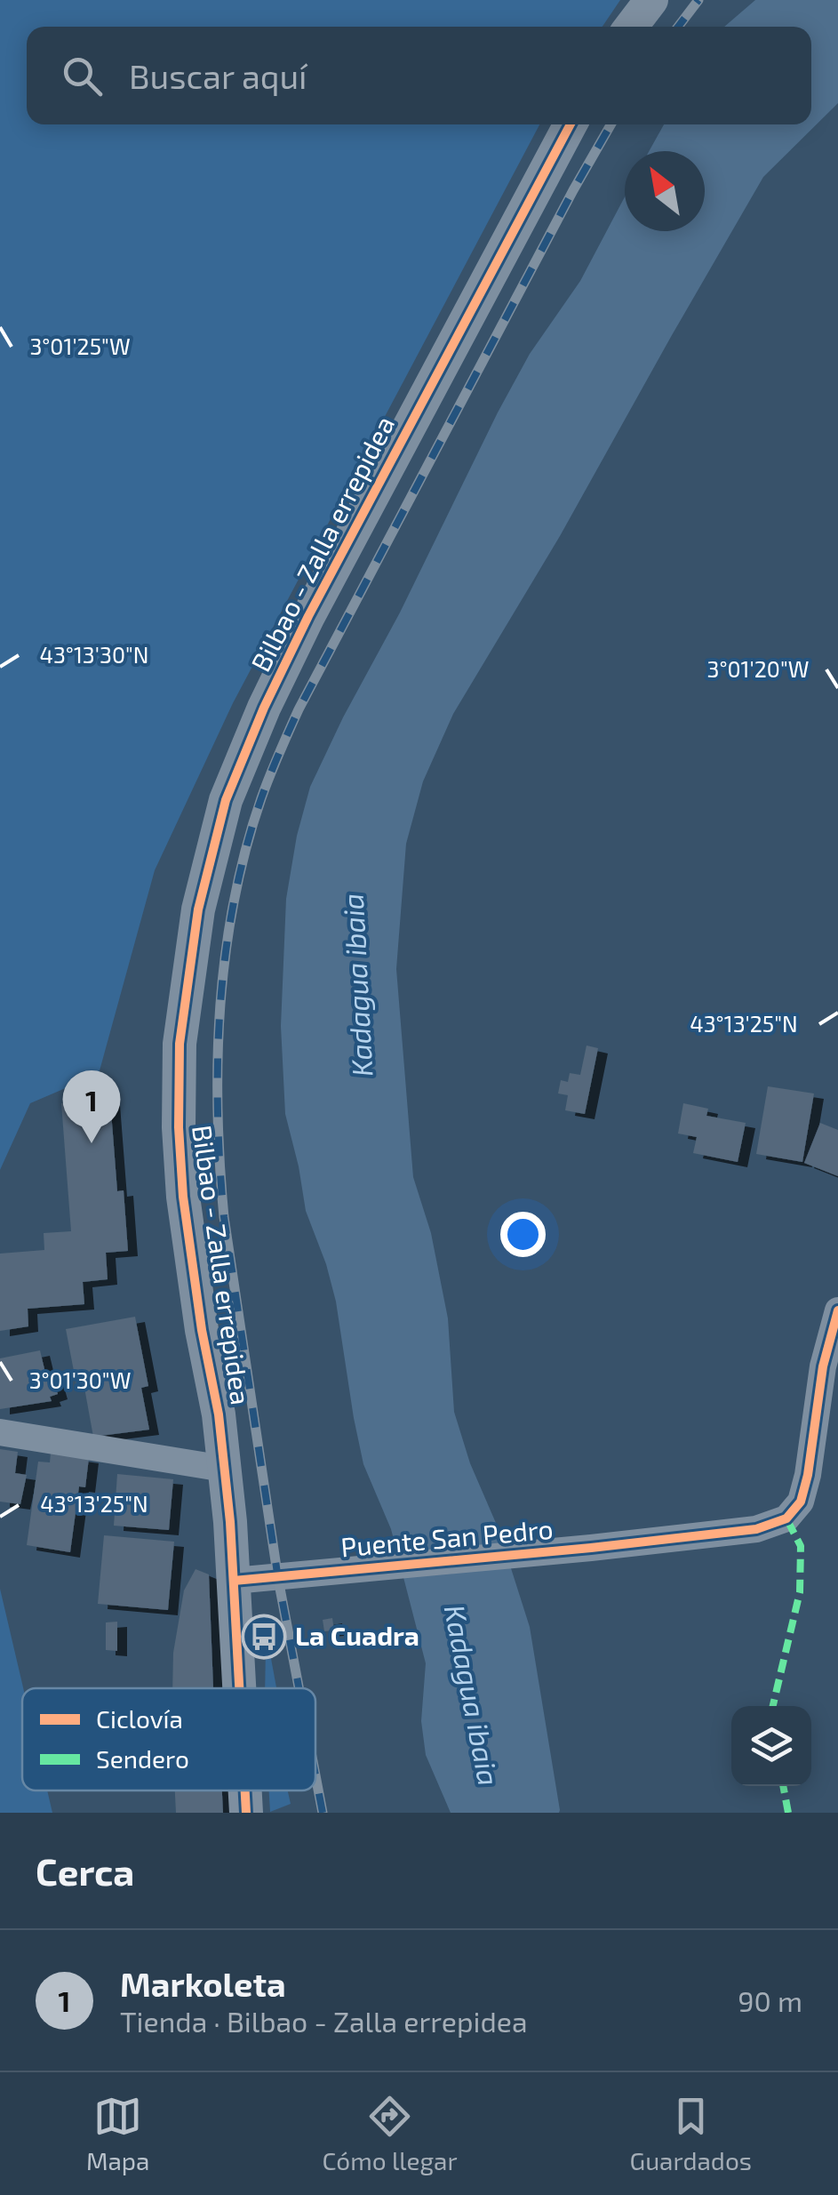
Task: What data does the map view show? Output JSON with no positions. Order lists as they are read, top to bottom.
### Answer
{
  "streets": {
    "street": ["Bilbao - Zalla errepidea", "Puente San Pedro"]
  },
  "crossings": [
    ["Bilbao - Zalla errepidea", "Puente San Pedro"]
  ],
  "water": ["Kadagua ibaia"],
  "places": {
    "bus stop": ["La Cuadra"]
  },
  "legend": ["Ciclovía", "Sendero"],
  "north": "top left",
  "page": {
    "search": "Buscar aquí",
    "pins": "1",
    "heading": "Cerca",
    "list": [
      {
        "mark": "1",
        "name": "Markoleta",
        "note": "Tienda · Bilbao - Zalla errepidea",
        "value": "90 m"
      }
    ],
    "nav": ["Mapa", "Cómo llegar", "Guardados"]
  },
  "coordinates": [
    "3°01'25\"W",
    "43°13'30\"N",
    "3°01'20\"W",
    "43°13'25\"N",
    "3°01'30\"W"
  ]
}
